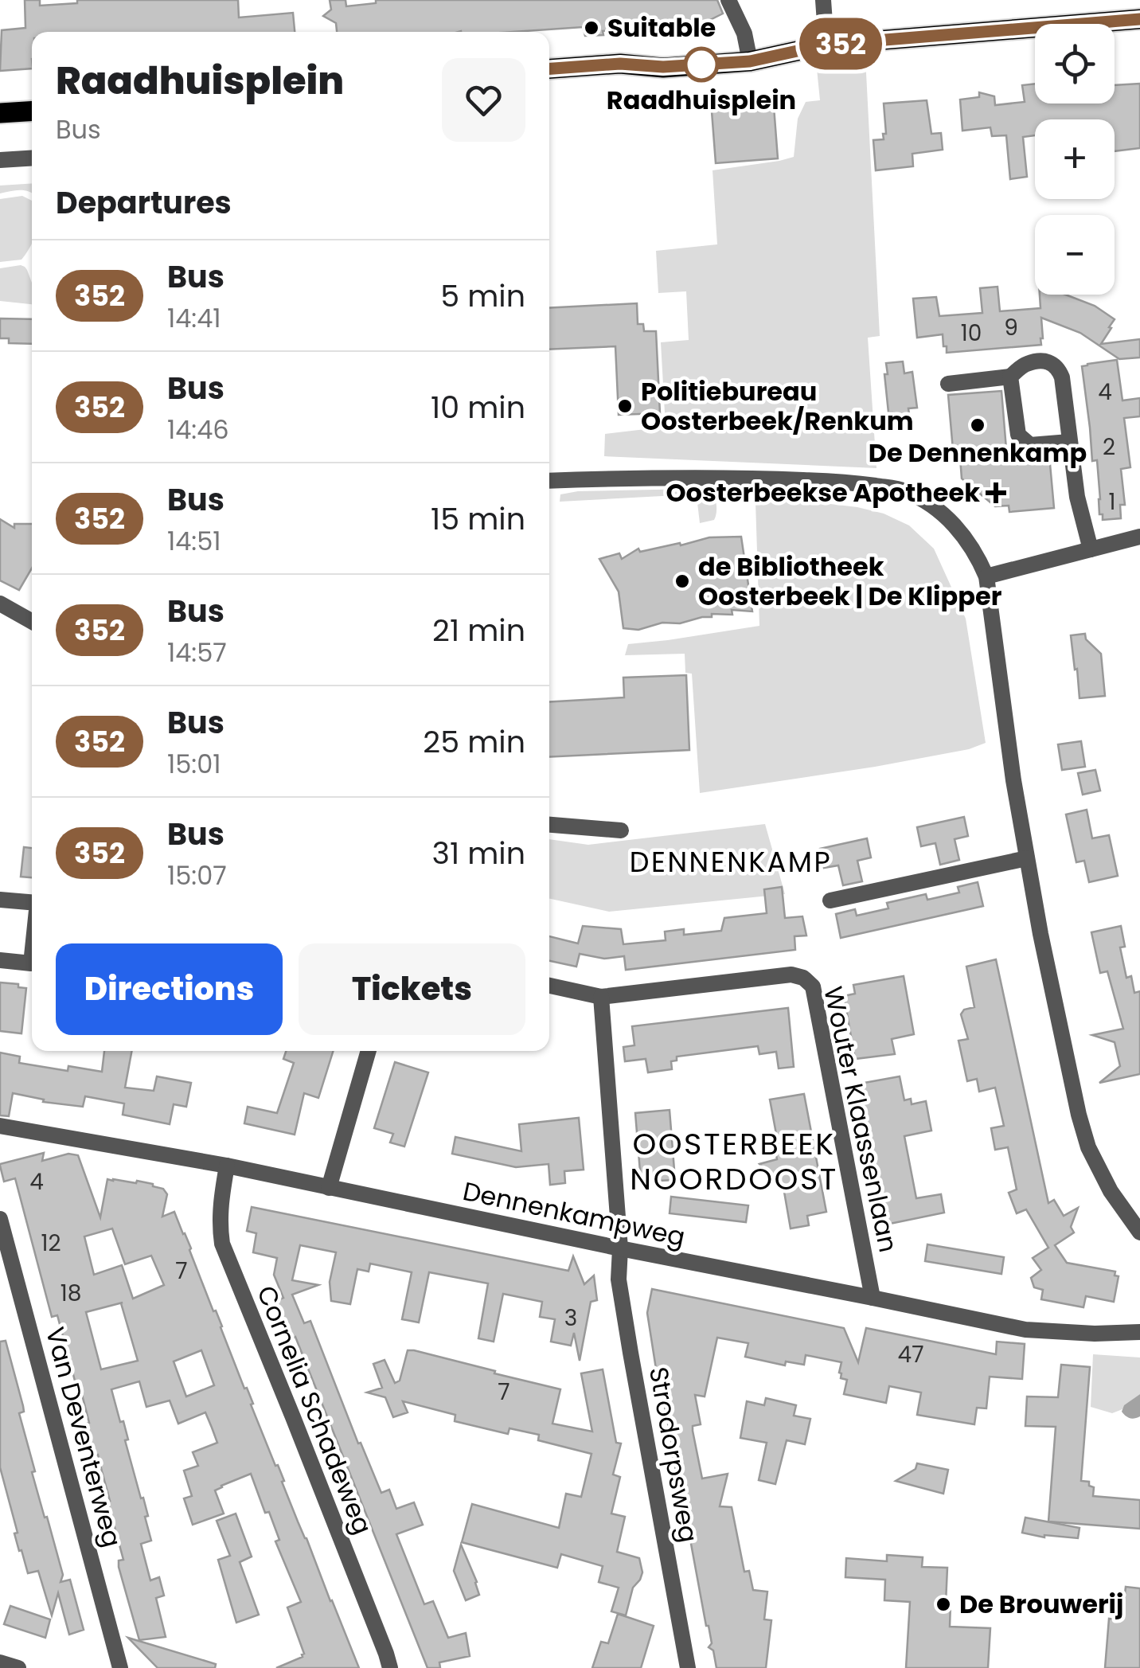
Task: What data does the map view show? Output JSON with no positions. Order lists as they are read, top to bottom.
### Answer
{
  "streets": {
    "street": [
      "Wouter Klaassenlaan",
      "Dennenkampweg",
      "Cornelia Schadeweg",
      "Van Deventerweg",
      "Strodorpsweg"
    ]
  },
  "crossings": [
    ["Wouter Klaassenlaan", "Dennenkampweg"],
    ["Wouter Klaassenlaan", "Strodorpsweg"],
    ["Dennenkampweg", "Cornelia Schadeweg"],
    ["Dennenkampweg", "Strodorpsweg"]
  ],
  "districts": ["DENNENKAMP", "OOSTERBEEK NOORDOOST"],
  "places": {
    "other": [
      "Suitable",
      "Raadhuisplein",
      "Politiebureau Oosterbeek/Renkum",
      "De Dennenkamp",
      "de Bibliotheek Oosterbeek | De Klipper",
      "De Brouwerij"
    ],
    "health": ["Oosterbeekse Apotheek"]
  },
  "lines": ["bus line 352"],
  "house_numbers": [
    "9",
    "10",
    "4",
    "2",
    "1",
    "4",
    "12",
    "7",
    "18",
    "3",
    "47",
    "7"
  ],
  "page": {
    "on_map": "352",
    "map_buttons": ["+", "−"],
    "heading": [
      ["Raadhuisplein", "Bus"],
      "Departures"
    ],
    "list": [
      {
        "mark": "352",
        "name": "Bus",
        "note": "14:41",
        "value": "5 min"
      },
      {
        "mark": "352",
        "name": "Bus",
        "note": "14:46",
        "value": "10 min"
      },
      {
        "mark": "352",
        "name": "Bus",
        "note": "14:51",
        "value": "15 min"
      },
      {
        "mark": "352",
        "name": "Bus",
        "note": "14:57",
        "value": "21 min"
      },
      {
        "mark": "352",
        "name": "Bus",
        "note": "15:01",
        "value": "25 min"
      },
      {
        "mark": "352",
        "name": "Bus",
        "note": "15:07",
        "value": "31 min"
      }
    ],
    "buttons": ["Directions", "Tickets"]
  }
}
